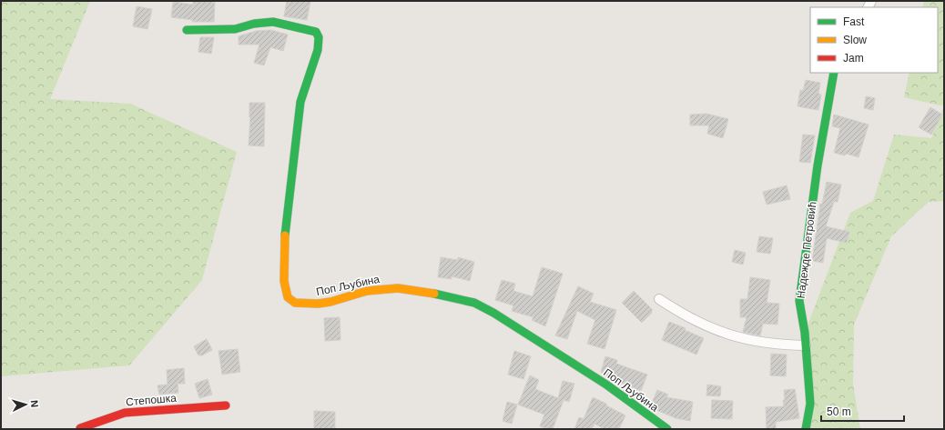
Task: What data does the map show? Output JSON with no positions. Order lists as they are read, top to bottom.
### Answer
{
  "streets": {
    "street": ["Надежде Петровић", "Поп Љубина", "Степошка"]
  },
  "legend": ["Fast", "Slow", "Jam"],
  "scale_bar": "50 m",
  "north": "right"
}
